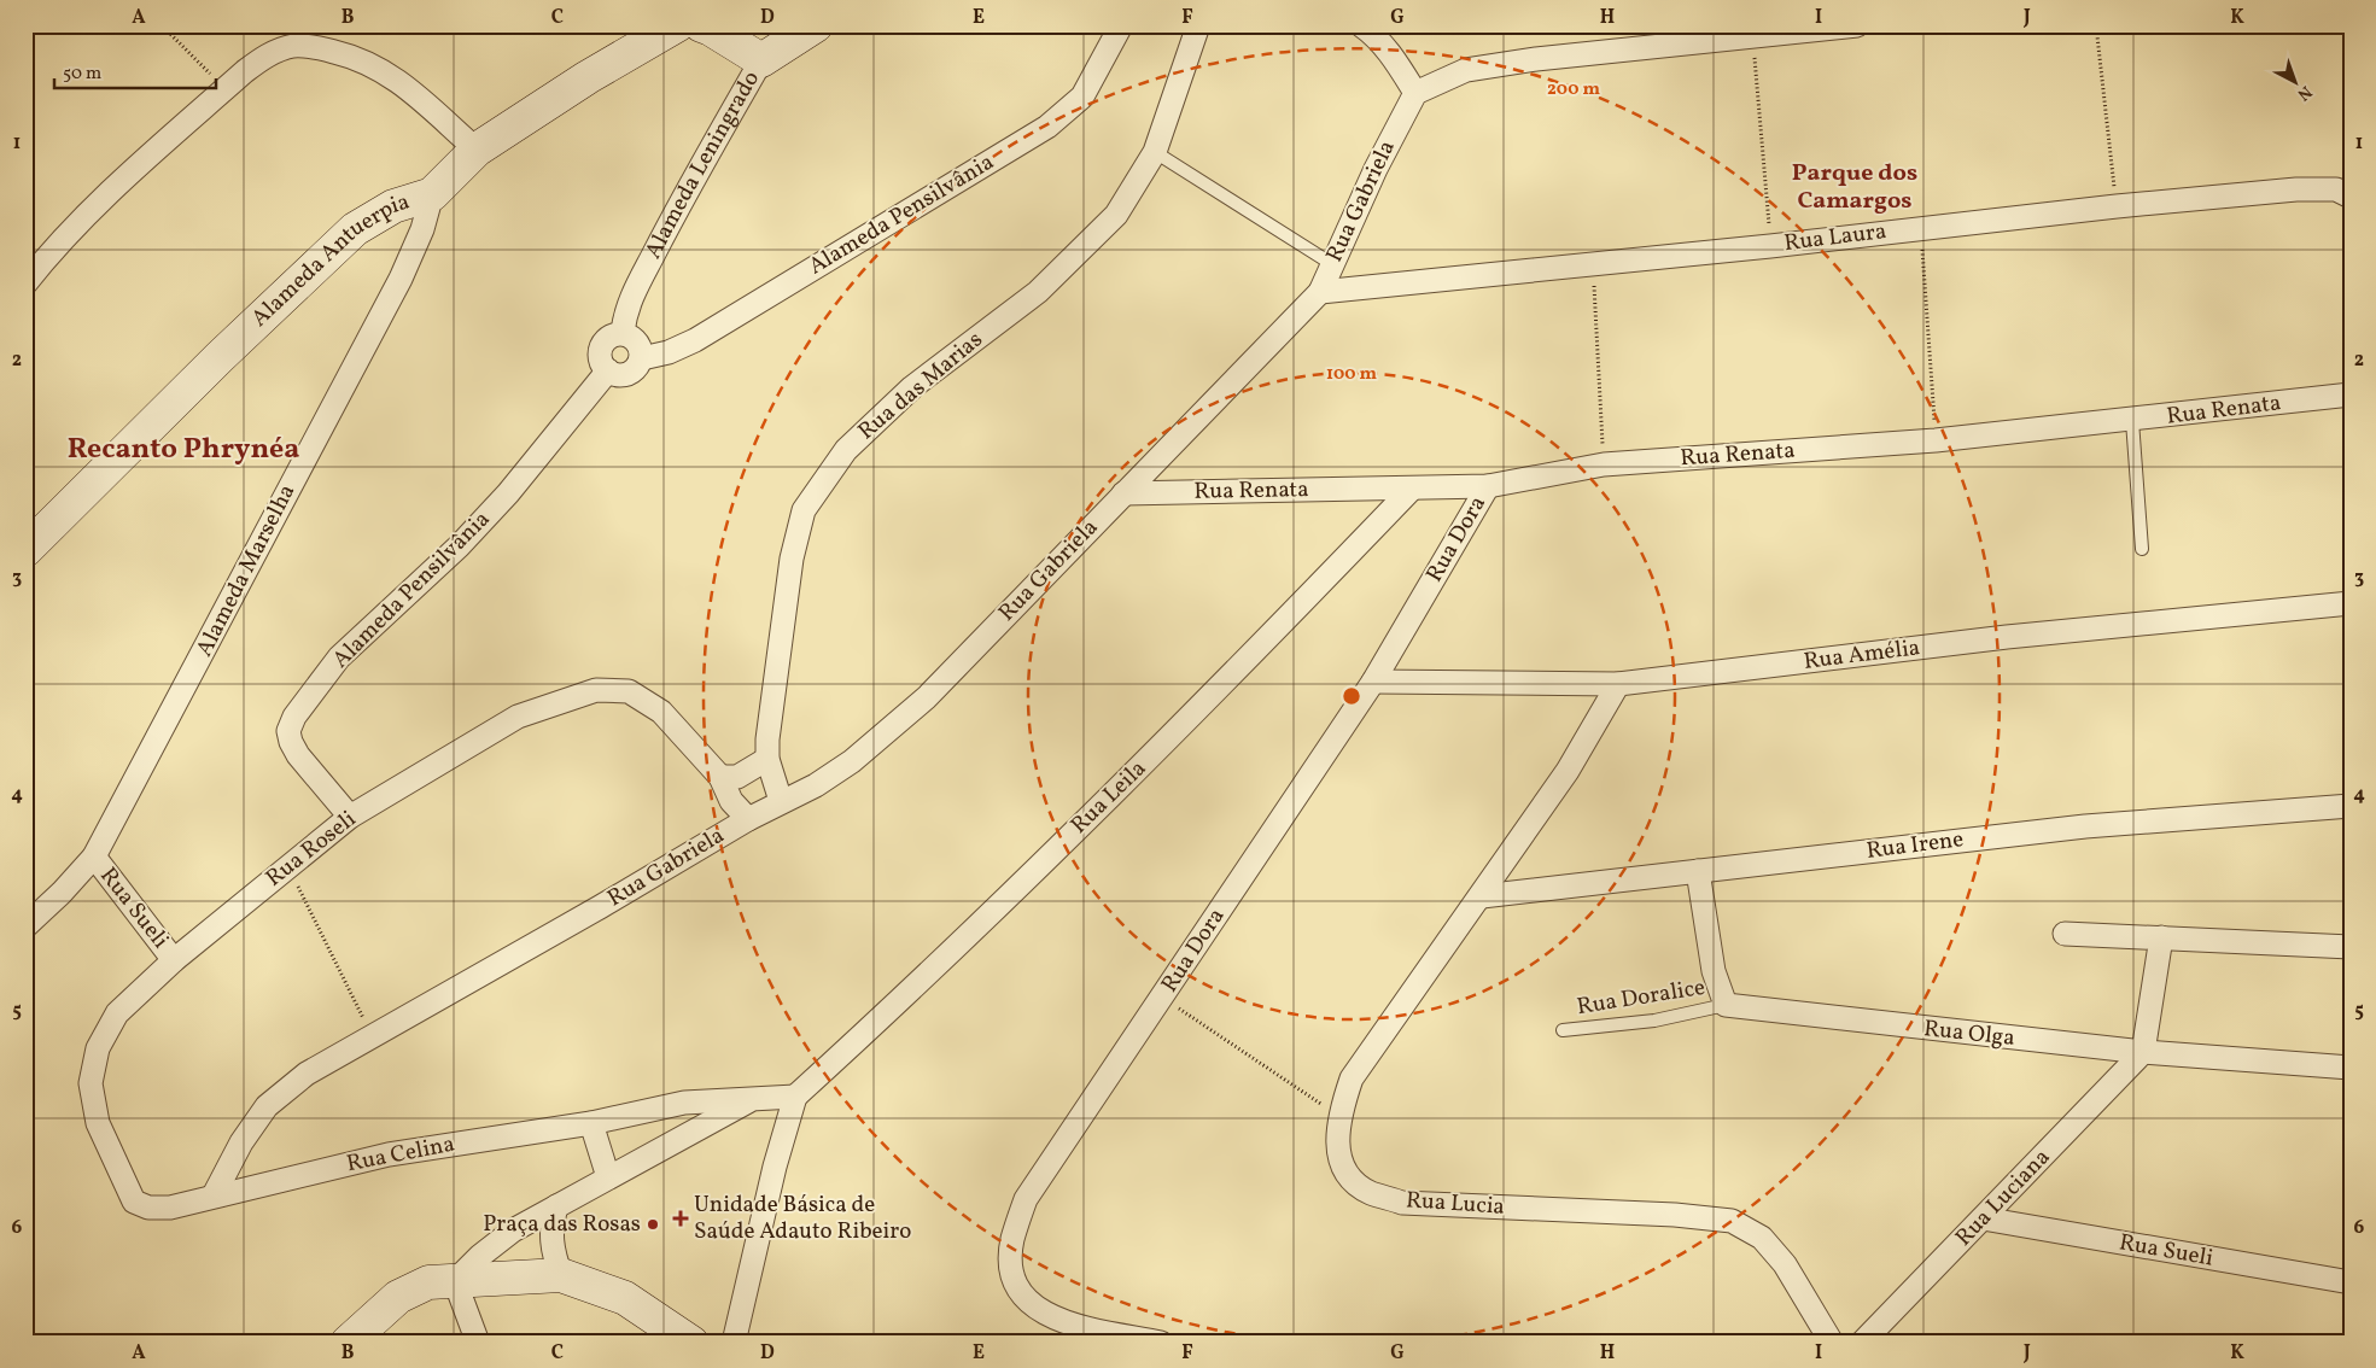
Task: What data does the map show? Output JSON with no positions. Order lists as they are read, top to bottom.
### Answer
{
  "streets": {
    "street": [
      "Alameda Leningrado",
      "Rua Gabriela",
      "Alameda Pensilvânia",
      "Rua Laura",
      "Alameda Antuerpia",
      "Rua das Marias",
      "Rua Renata",
      "Rua Dora",
      "Alameda Marselha",
      "Rua Amélia",
      "Rua Leila",
      "Rua Irene",
      "Rua Roseli",
      "Rua Sueli",
      "Rua Olga",
      "Rua Celina",
      "Rua Luciana",
      "Rua Lucia"
    ],
    "lane": ["Rua Doralice"]
  },
  "crossings": [
    ["Alameda Leningrado", "Alameda Pensilvânia"],
    ["Rua Gabriela", "Rua Laura"],
    ["Rua Gabriela", "Rua das Marias"],
    ["Rua Gabriela", "Rua Renata"],
    ["Rua Gabriela", "Rua Roseli"],
    ["Rua Gabriela", "Rua Celina"],
    ["Alameda Pensilvânia", "Rua Roseli"],
    ["Alameda Antuerpia", "Alameda Marselha"],
    ["Rua Renata", "Rua Dora"],
    ["Rua Renata", "Rua Leila"],
    ["Rua Dora", "Rua Amélia"],
    ["Alameda Marselha", "Rua Sueli"],
    ["Rua Amélia", "Rua Lucia"],
    ["Rua Leila", "Rua Celina"],
    ["Rua Irene", "Rua Lucia"],
    ["Rua Roseli", "Rua Sueli"],
    ["Rua Roseli", "Rua Celina"],
    ["Rua Sueli", "Rua Luciana"],
    ["Rua Doralice", "Rua Olga"],
    ["Rua Olga", "Rua Luciana"]
  ],
  "districts": ["Parque dos Camargos", "Recanto Phrynéa"],
  "places": {
    "health": ["Unidade Básica de Saúde Adauto Ribeiro"],
    "other": ["Praça das Rosas"]
  },
  "scale_bar": "50 m",
  "north": "bottom right",
  "grid": {
    "columns": [
      "A",
      "B",
      "C",
      "D",
      "E",
      "F",
      "G",
      "H",
      "I",
      "J",
      "K"
    ],
    "rows": [
      "1",
      "2",
      "3",
      "4",
      "5",
      "6"
    ]
  },
  "rings": ["200 m", "100 m"]
}
